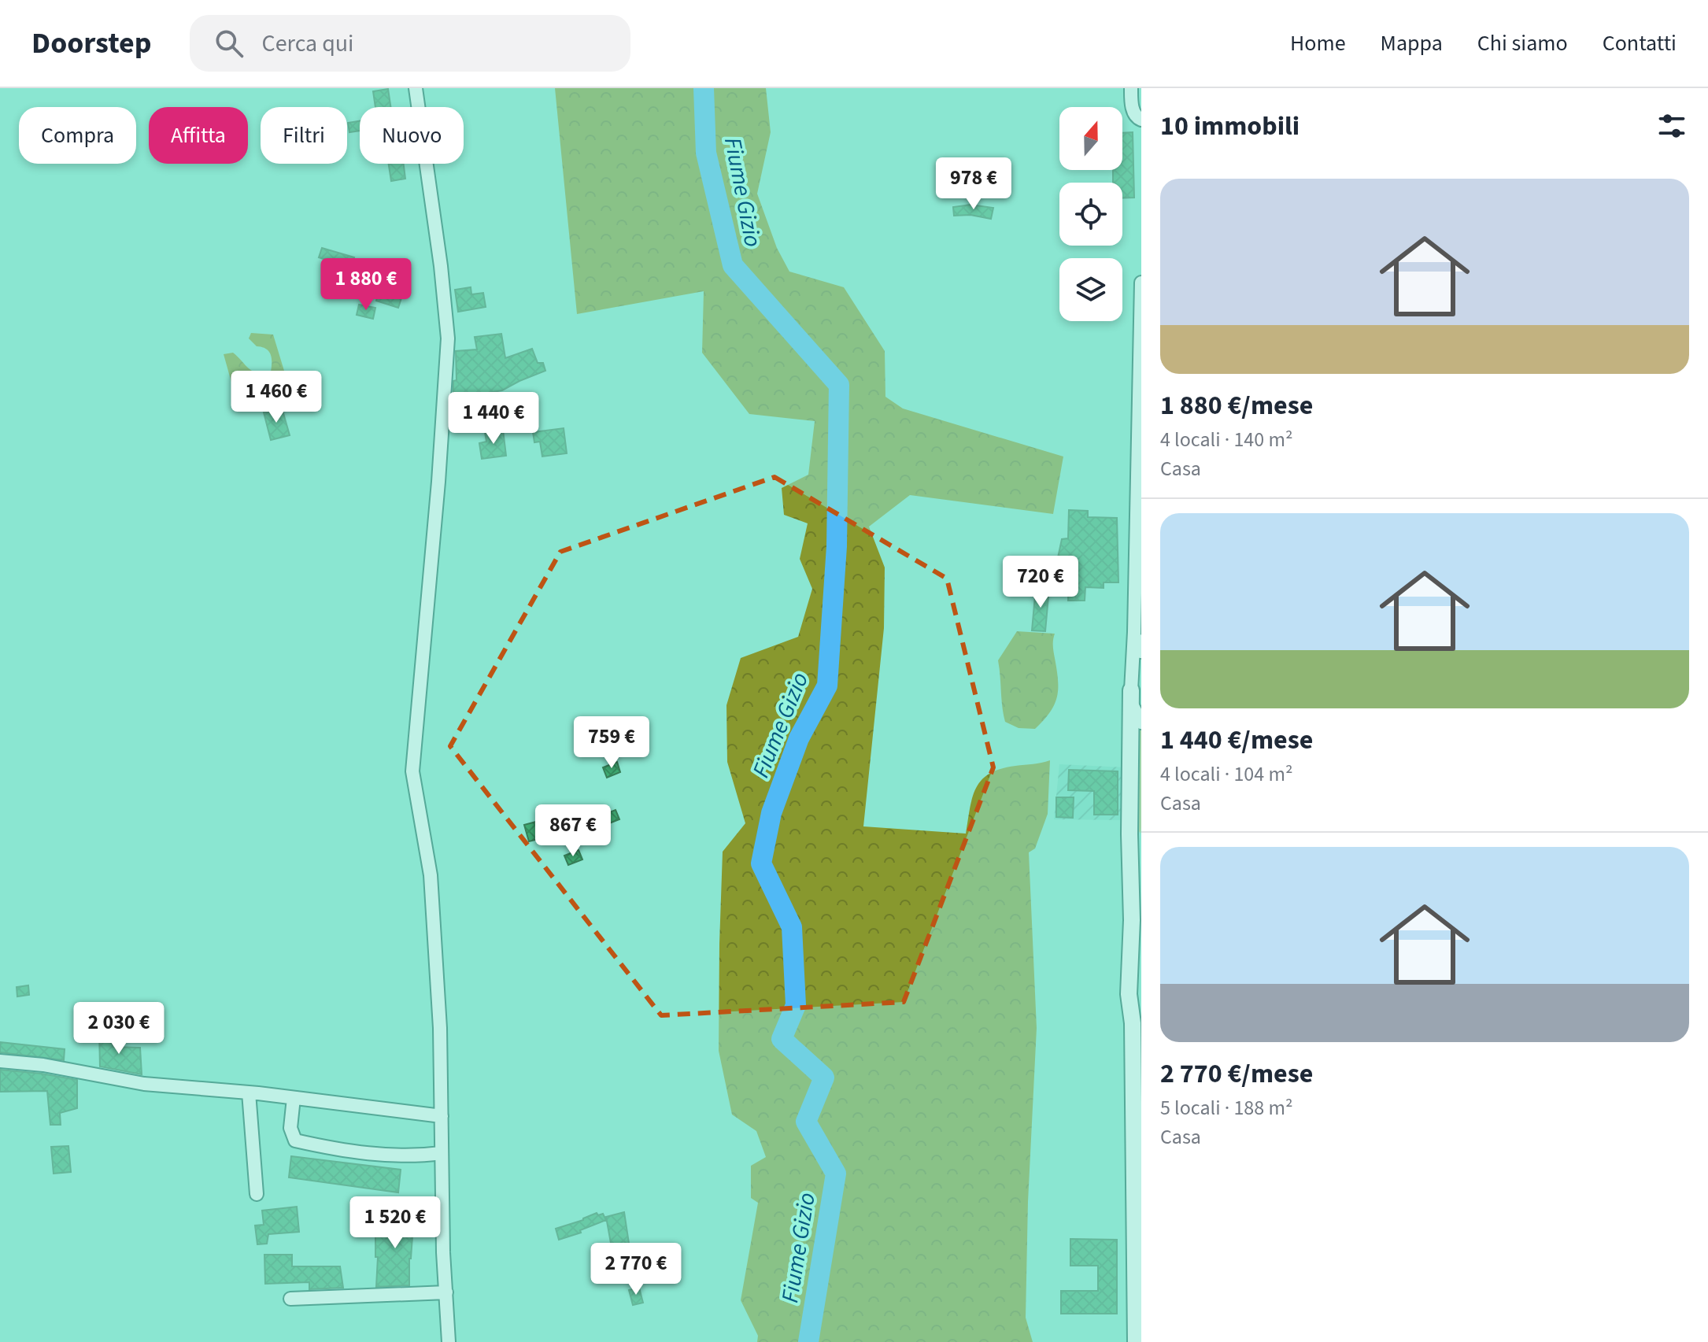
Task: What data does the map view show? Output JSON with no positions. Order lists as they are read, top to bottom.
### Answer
{
  "water": ["Fiume Gizio"],
  "north": "top",
  "page": {
    "header": "Doorstep",
    "search": "Cerca qui",
    "nav": [
      "Home",
      "Mappa",
      "Chi siamo",
      "Contatti"
    ],
    "heading": "10 immobili",
    "chip": [
      "Compra",
      "Affitta",
      "Filtri",
      "Nuovo"
    ],
    "price": [
      "978 €",
      "1 880 €",
      "1 460 €",
      "1 440 €",
      "720 €",
      "759 €",
      "867 €",
      "2 030 €",
      "1 520 €",
      "2 770 €"
    ],
    "list": [
      {
        "name": "1 880 €/mese",
        "note": "4 locali · 140 m² · Casa"
      },
      {
        "name": "1 440 €/mese",
        "note": "4 locali · 104 m² · Casa"
      },
      {
        "name": "2 770 €/mese",
        "note": "5 locali · 188 m² · Casa"
      }
    ]
  }
}
